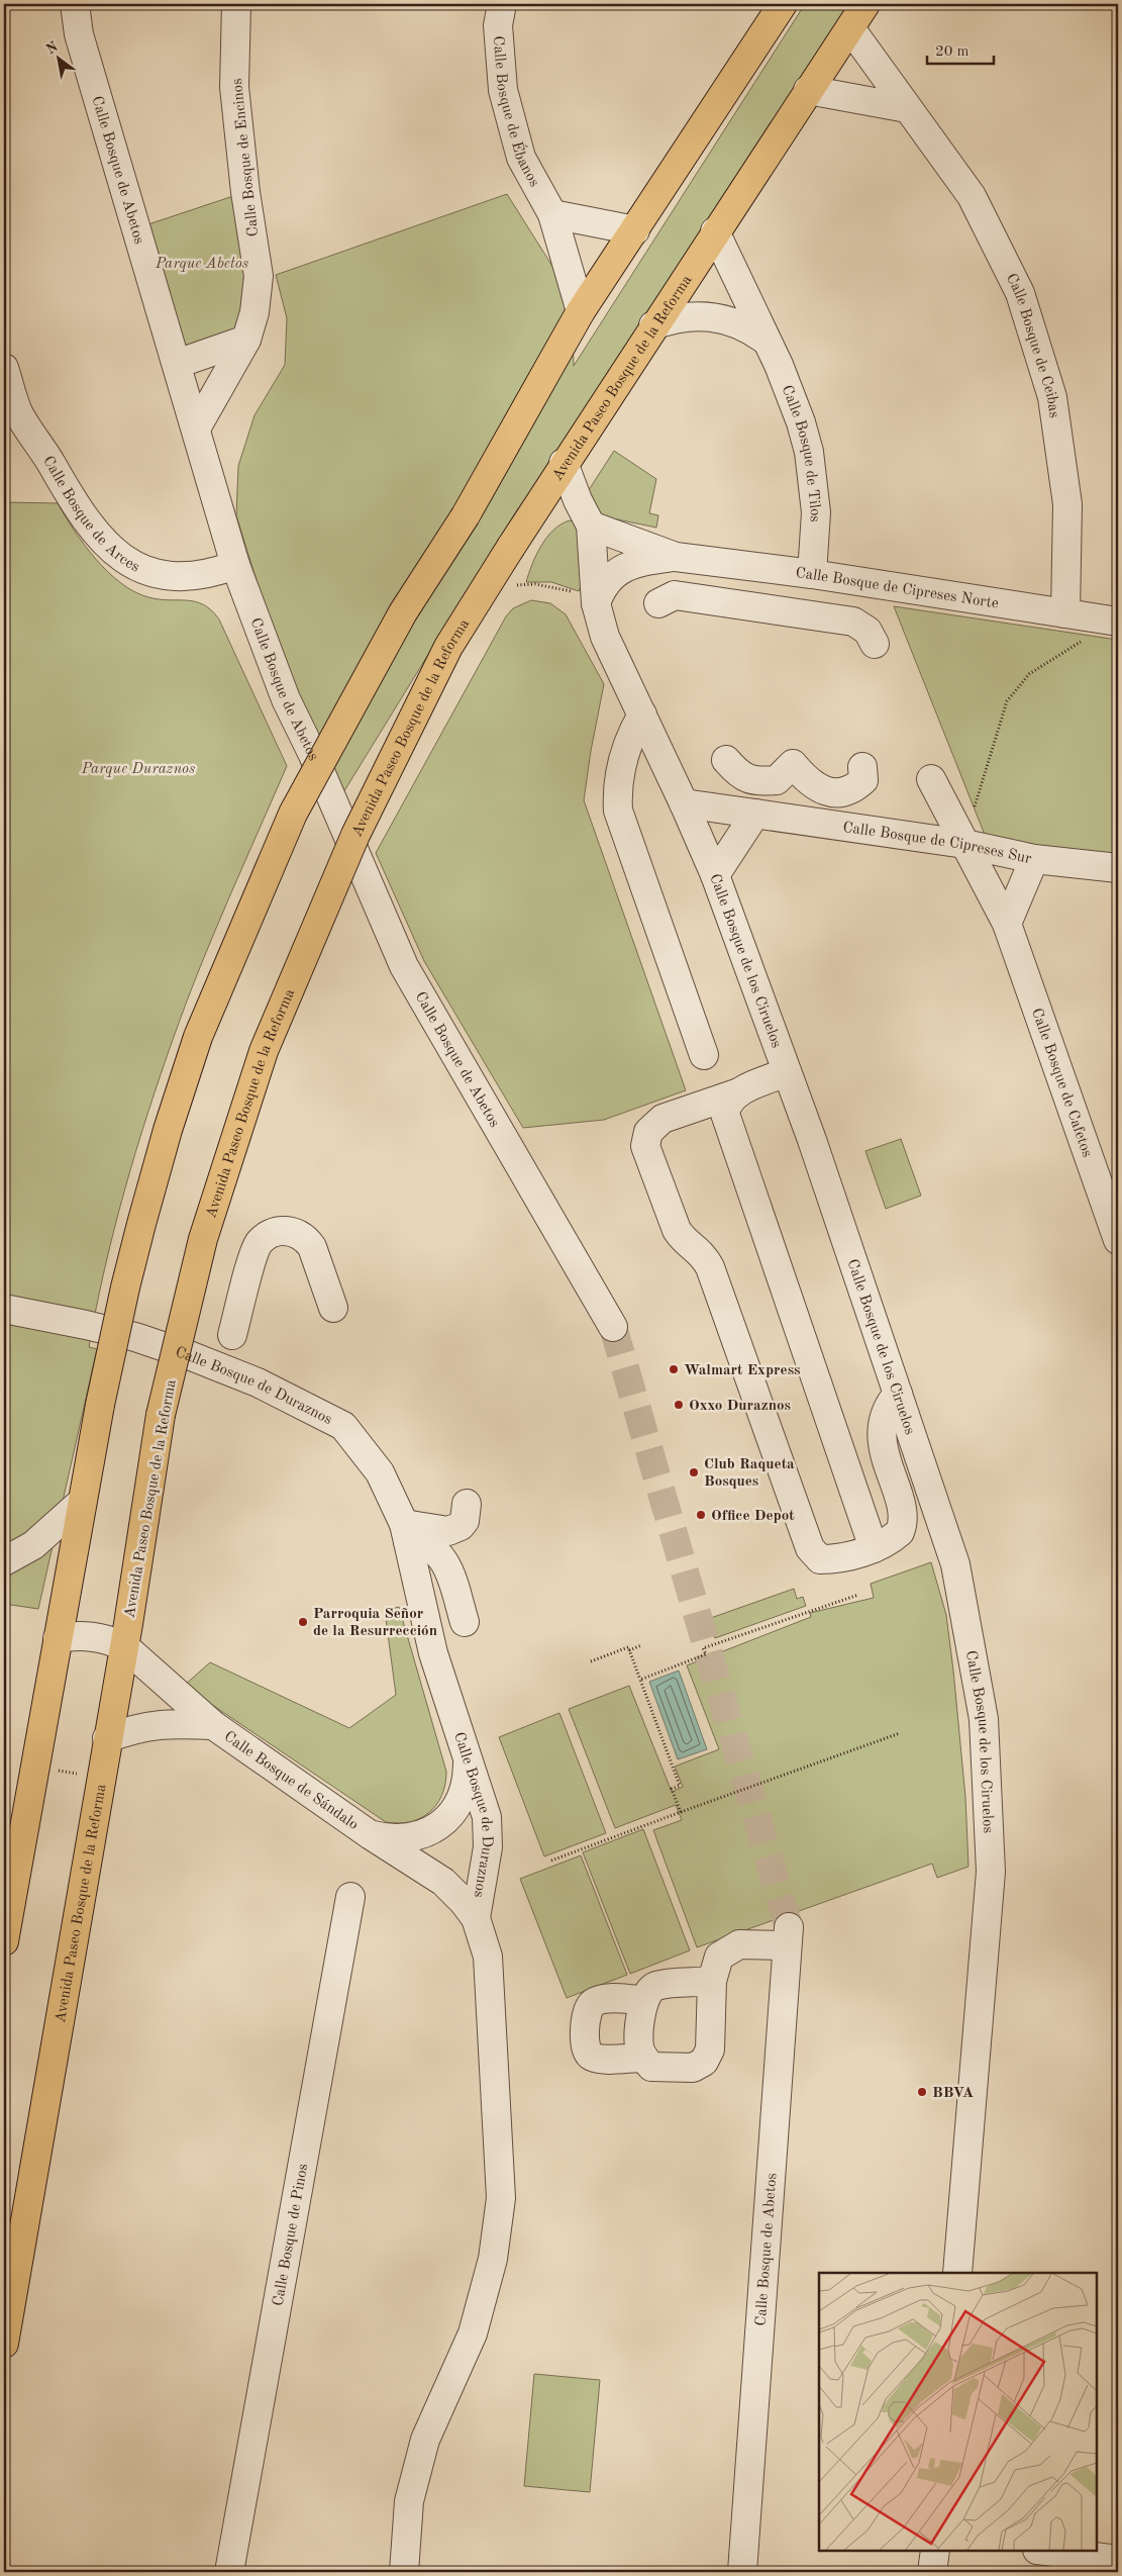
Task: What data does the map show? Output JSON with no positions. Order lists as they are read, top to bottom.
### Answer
{
  "streets": {
    "main road": ["Avenida Paseo Bosque de la Reforma"],
    "street": [
      "Calle Bosque de Ébanos",
      "Calle Bosque de Encinos",
      "Calle Bosque de Abetos",
      "Calle Bosque de Ceibas",
      "Calle Bosque de Tilos",
      "Calle Bosque de Arces",
      "Calle Bosque de Cipreses Norte",
      "Calle Bosque de Cipreses Sur",
      "Calle Bosque de los Ciruelos",
      "Calle Bosque de Cafetos",
      "Calle Bosque de Duraznos",
      "Calle Bosque de Sándalo",
      "Calle Bosque de Pinos"
    ]
  },
  "crossings": [
    ["Calle Bosque de Encinos", "Calle Bosque de Abetos"],
    ["Calle Bosque de Abetos", "Calle Bosque de Arces"],
    ["Calle Bosque de Ceibas", "Avenida Paseo Bosque de la Reforma"],
    ["Calle Bosque de Ceibas", "Calle Bosque de Cipreses Norte"],
    ["Avenida Paseo Bosque de la Reforma", "Calle Bosque de Tilos"],
    ["Avenida Paseo Bosque de la Reforma", "Calle Bosque de los Ciruelos"],
    ["Avenida Paseo Bosque de la Reforma", "Calle Bosque de Sándalo"],
    ["Calle Bosque de Tilos", "Calle Bosque de Cipreses Norte"],
    ["Calle Bosque de Cipreses Norte", "Calle Bosque de los Ciruelos"],
    ["Calle Bosque de Cipreses Sur", "Calle Bosque de los Ciruelos"],
    ["Calle Bosque de Cipreses Sur", "Calle Bosque de Cafetos"],
    ["Calle Bosque de Duraznos", "Calle Bosque de Sándalo"]
  ],
  "parks": ["Parque Abetos", "Parque Duraznos"],
  "places": [
    "Walmart Express",
    "Oxxo Duraznos",
    "Club Raqueta Bosques",
    "Office Depot",
    "Parroquia Señor de la Resurrección",
    "BBVA"
  ],
  "scale_bar": "20 m",
  "north": "top left"
}
